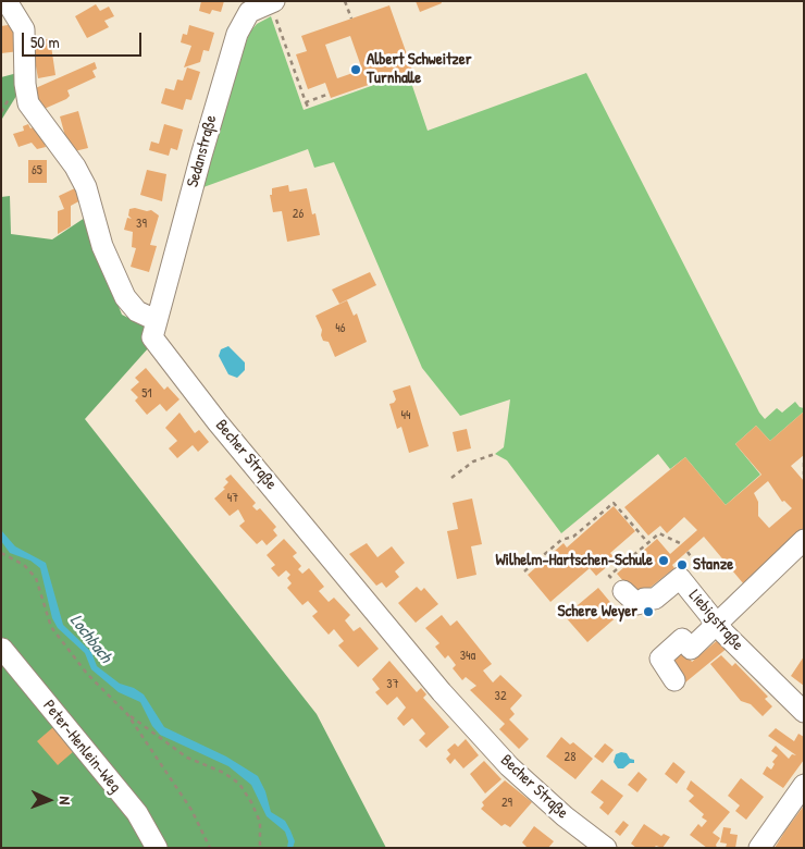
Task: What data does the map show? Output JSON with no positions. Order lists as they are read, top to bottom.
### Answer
{
  "streets": {
    "street": [
      "Sedanstraße",
      "Becher Straße",
      "Liebigstraße",
      "Peter-Henlein-Weg"
    ]
  },
  "crossings": [
    ["Sedanstraße", "Becher Straße"]
  ],
  "water": ["Lochbach"],
  "places": [
    "Albert Schweitzer Turnhalle",
    "Wilhelm-Hartschen-Schule",
    "Stanze",
    "Schere Weyer"
  ],
  "house_numbers": [
    "65",
    "26",
    "39",
    "46",
    "51",
    "44",
    "47",
    "34a",
    "37",
    "32",
    "28",
    "29"
  ],
  "scale_bar": "50 m",
  "north": "right"
}
